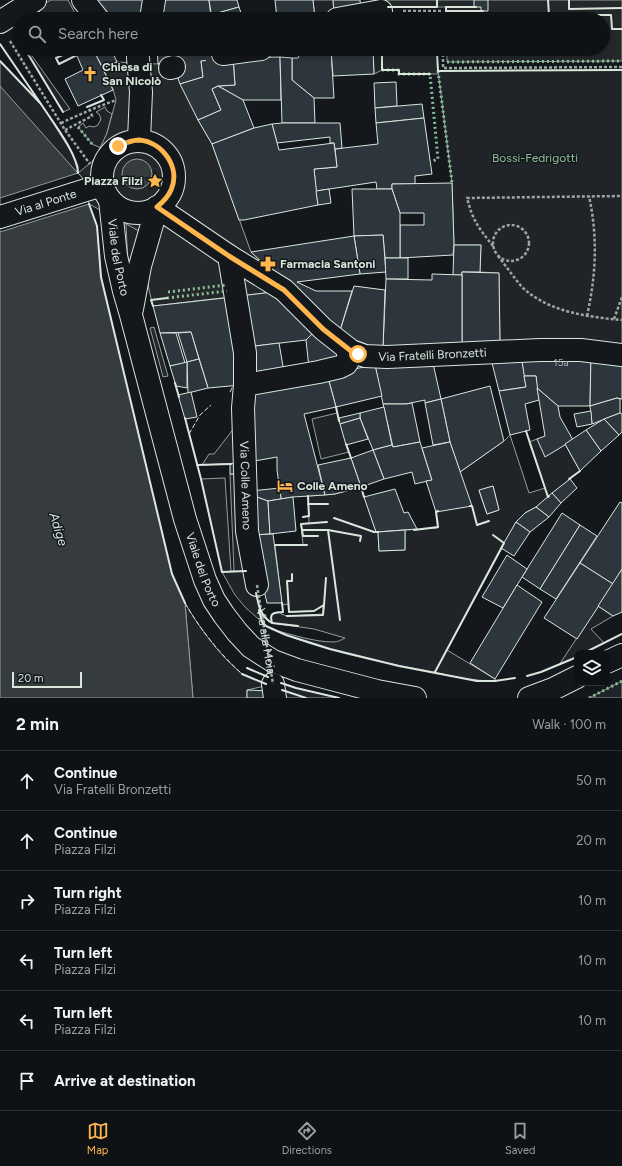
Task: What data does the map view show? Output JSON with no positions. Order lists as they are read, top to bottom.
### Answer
{
  "streets": {
    "street": [
      "Via al Ponte",
      "Viale del Porto",
      "Via Fratelli Bronzetti",
      "Via Colle Ameno"
    ],
    "path": ["Via alla Moia"]
  },
  "crossings": [
    ["Via al Ponte", "Viale del Porto"],
    ["Via Fratelli Bronzetti", "Via Colle Ameno"],
    ["Via Colle Ameno", "Via alla Moia"]
  ],
  "water": ["Adige"],
  "parks": ["Bossi-Fedrigotti"],
  "places": {
    "church": ["Chiesa di San Nicolò"],
    "place": ["Piazza Filzi"],
    "pharmacy": ["Farmacia Santoni"],
    "hotel": ["Colle Ameno"]
  },
  "house_numbers": ["15a"],
  "scale_bar": "20 m",
  "page": {
    "search": "Search here",
    "scale": "20 m",
    "heading": ["2 min", "Walk · 100 m"],
    "list": [
      ["Continue", "Via Fratelli Bronzetti", "50 m"],
      ["Continue", "Piazza Filzi", "20 m"],
      ["Turn right", "Piazza Filzi", "10 m"],
      ["Turn left", "Piazza Filzi", "10 m"],
      ["Turn left", "Piazza Filzi", "10 m"],
      "Arrive at destination"
    ],
    "nav": ["Map", "Directions", "Saved"]
  }
}
